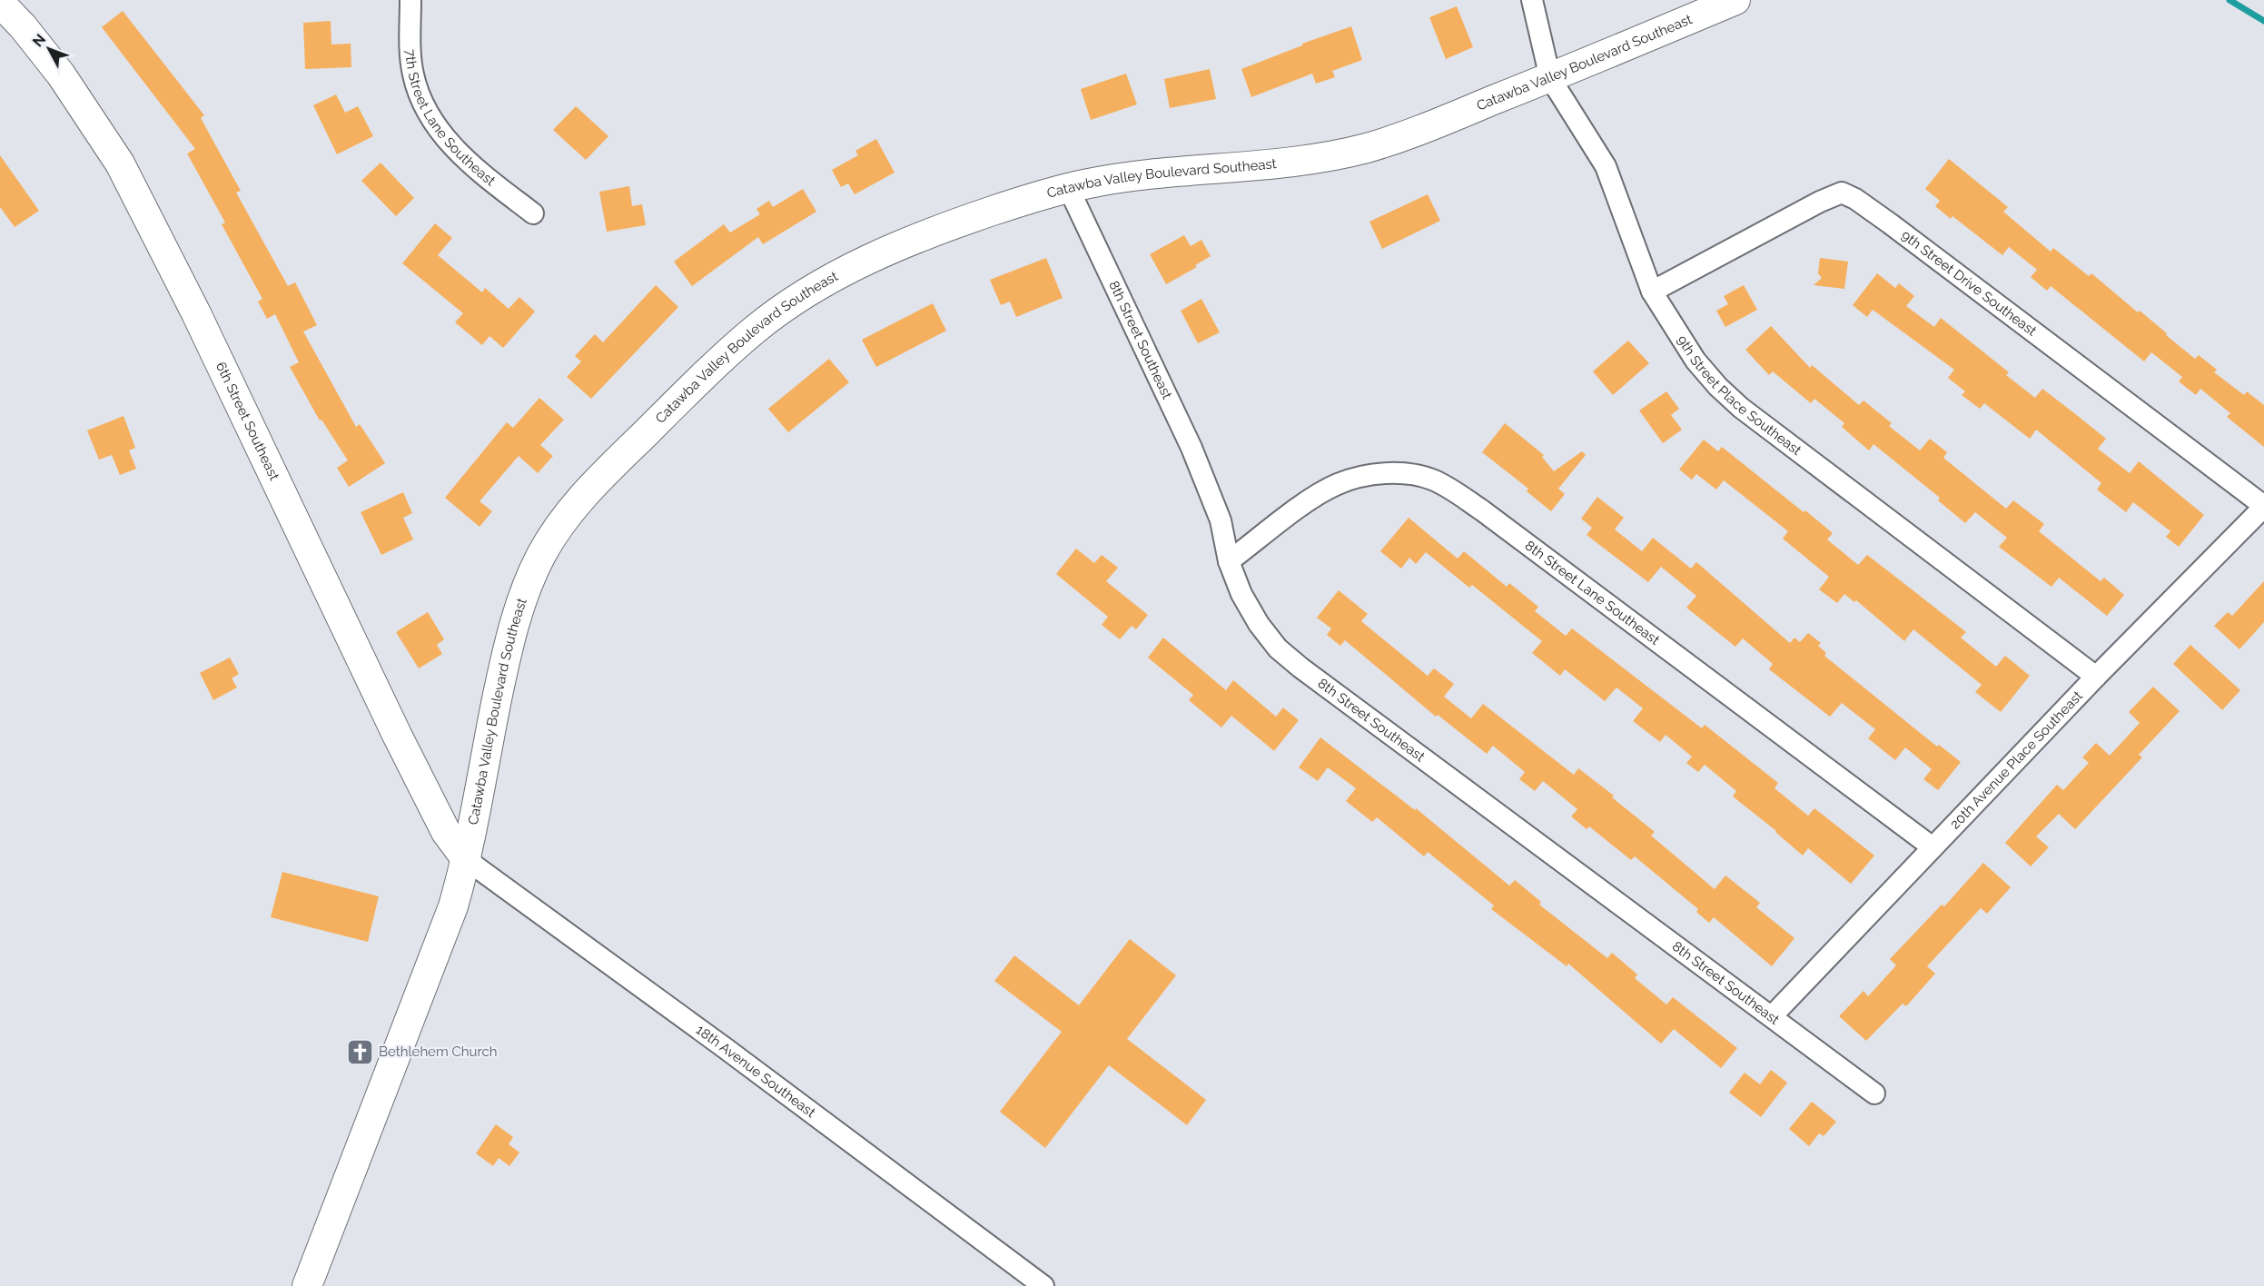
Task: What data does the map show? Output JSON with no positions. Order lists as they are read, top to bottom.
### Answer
{
  "streets": {
    "street": [
      "Catawba Valley Boulevard Southeast",
      "7th Street Lane Southeast",
      "9th Street Drive Southeast",
      "8th Street Southeast",
      "9th Street Place Southeast",
      "6th Street Southeast",
      "8th Street Lane Southeast",
      "20th Avenue Place Southeast",
      "18th Avenue Southeast"
    ]
  },
  "crossings": [
    ["Catawba Valley Boulevard Southeast", "8th Street Southeast"],
    ["Catawba Valley Boulevard Southeast", "9th Street Place Southeast"],
    ["Catawba Valley Boulevard Southeast", "6th Street Southeast"],
    ["Catawba Valley Boulevard Southeast", "18th Avenue Southeast"],
    ["9th Street Drive Southeast", "9th Street Place Southeast"],
    ["9th Street Drive Southeast", "20th Avenue Place Southeast"],
    ["8th Street Southeast", "8th Street Lane Southeast"],
    ["8th Street Southeast", "20th Avenue Place Southeast"],
    ["9th Street Place Southeast", "20th Avenue Place Southeast"],
    ["6th Street Southeast", "18th Avenue Southeast"],
    ["8th Street Lane Southeast", "20th Avenue Place Southeast"]
  ],
  "places": {
    "church": ["Bethlehem Church"]
  },
  "north": "top left"
}
